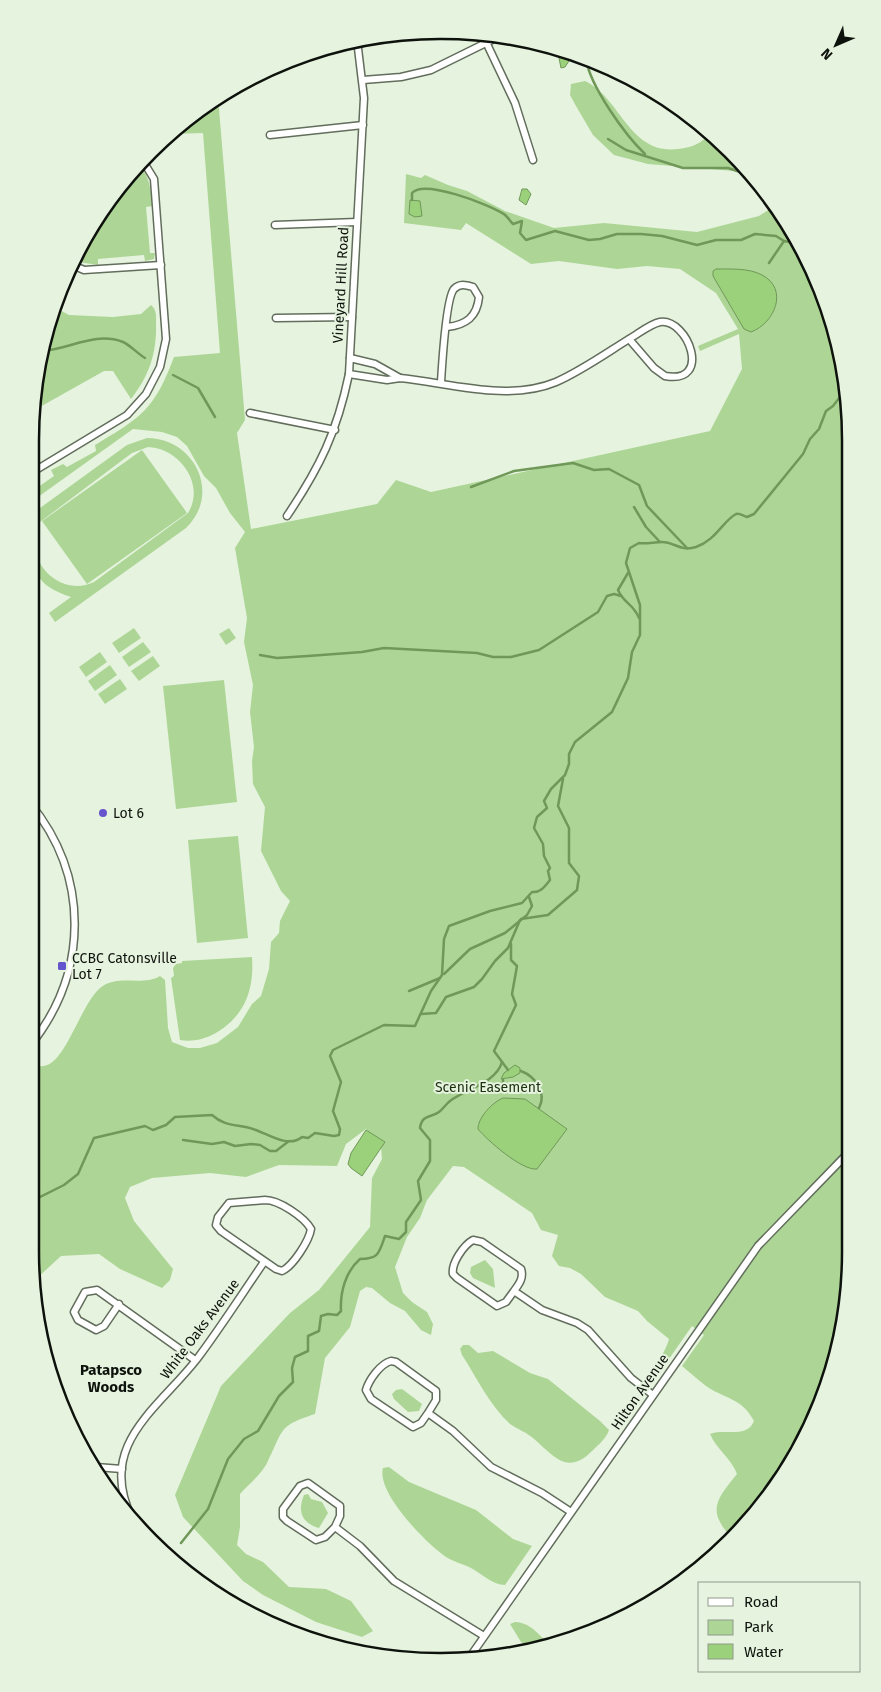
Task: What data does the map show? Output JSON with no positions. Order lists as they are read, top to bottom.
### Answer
{
  "streets": {
    "street": ["Vineyard Hill Road", "White Oaks Avenue", "Hilton Avenue"]
  },
  "districts": ["Patapsco Woods"],
  "parks": ["Scenic Easement"],
  "places": {
    "other": ["Lot 6"],
    "transit": ["CCBC Catonsville Lot 7"]
  },
  "legend": ["Road", "Park", "Water"],
  "north": "bottom left"
}
